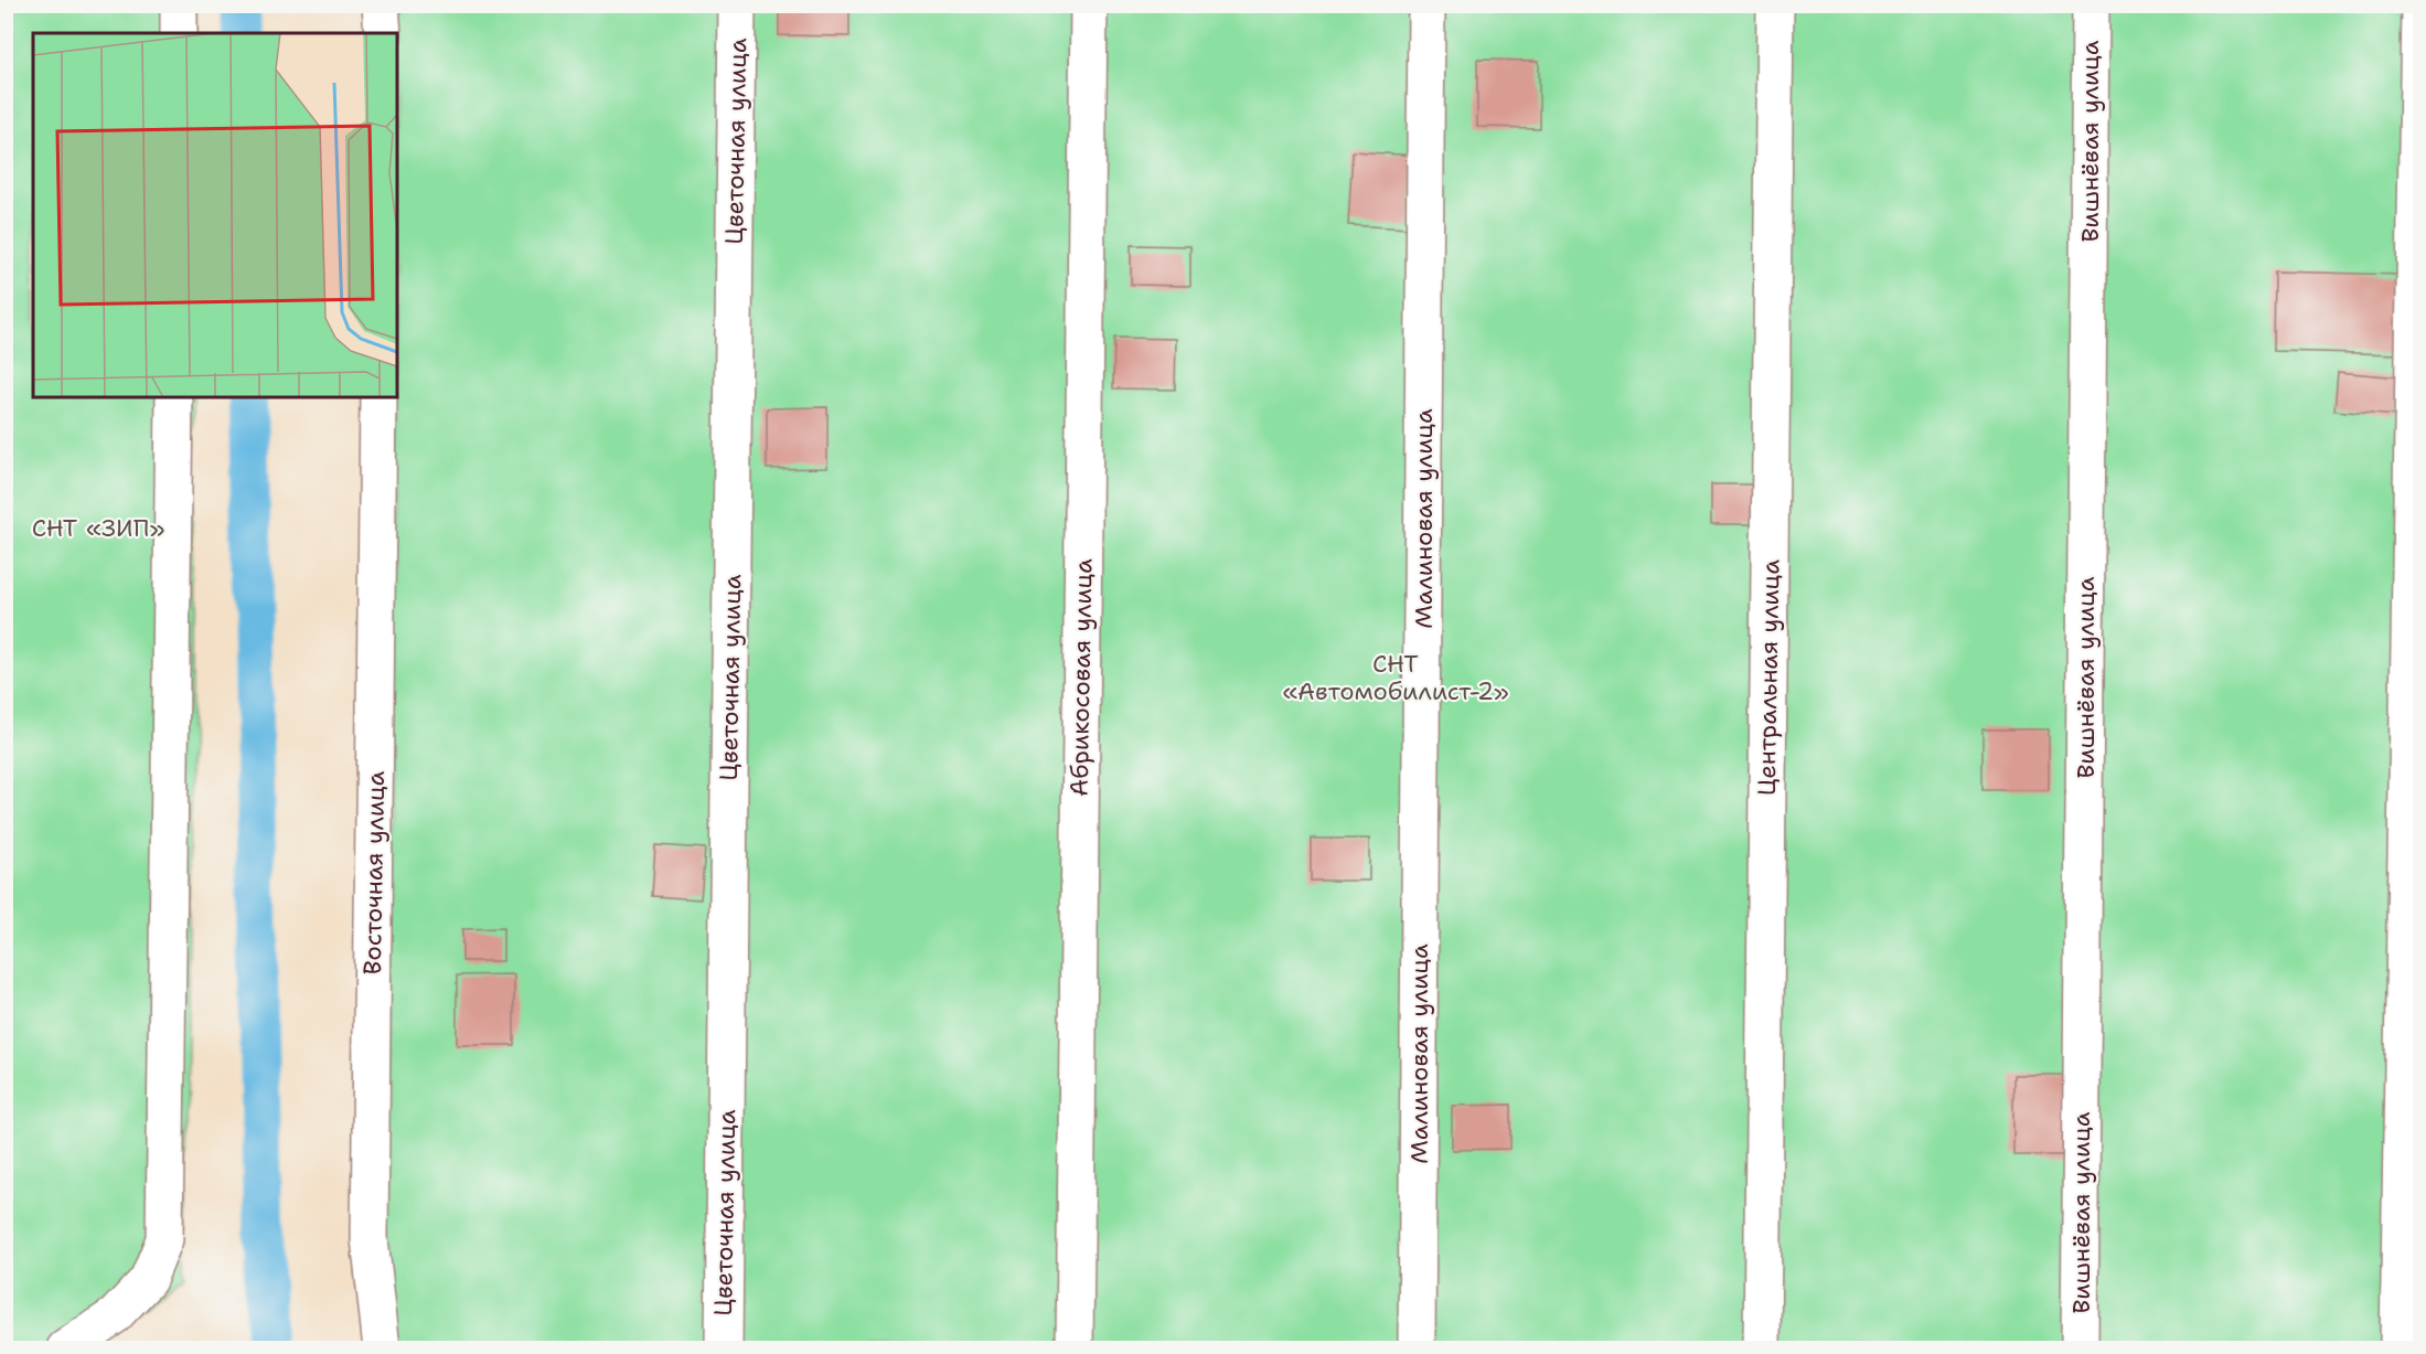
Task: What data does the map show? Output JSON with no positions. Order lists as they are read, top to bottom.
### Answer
{
  "streets": {
    "street": [
      "Цветочная улица",
      "Вишнёвая улица",
      "Малиновая улица",
      "Абрикосовая улица",
      "Центральная улица",
      "Восточная улица"
    ]
  },
  "parks": ["СНТ «ЗИП»", "СНТ «Автомобилист-2»"]
}
